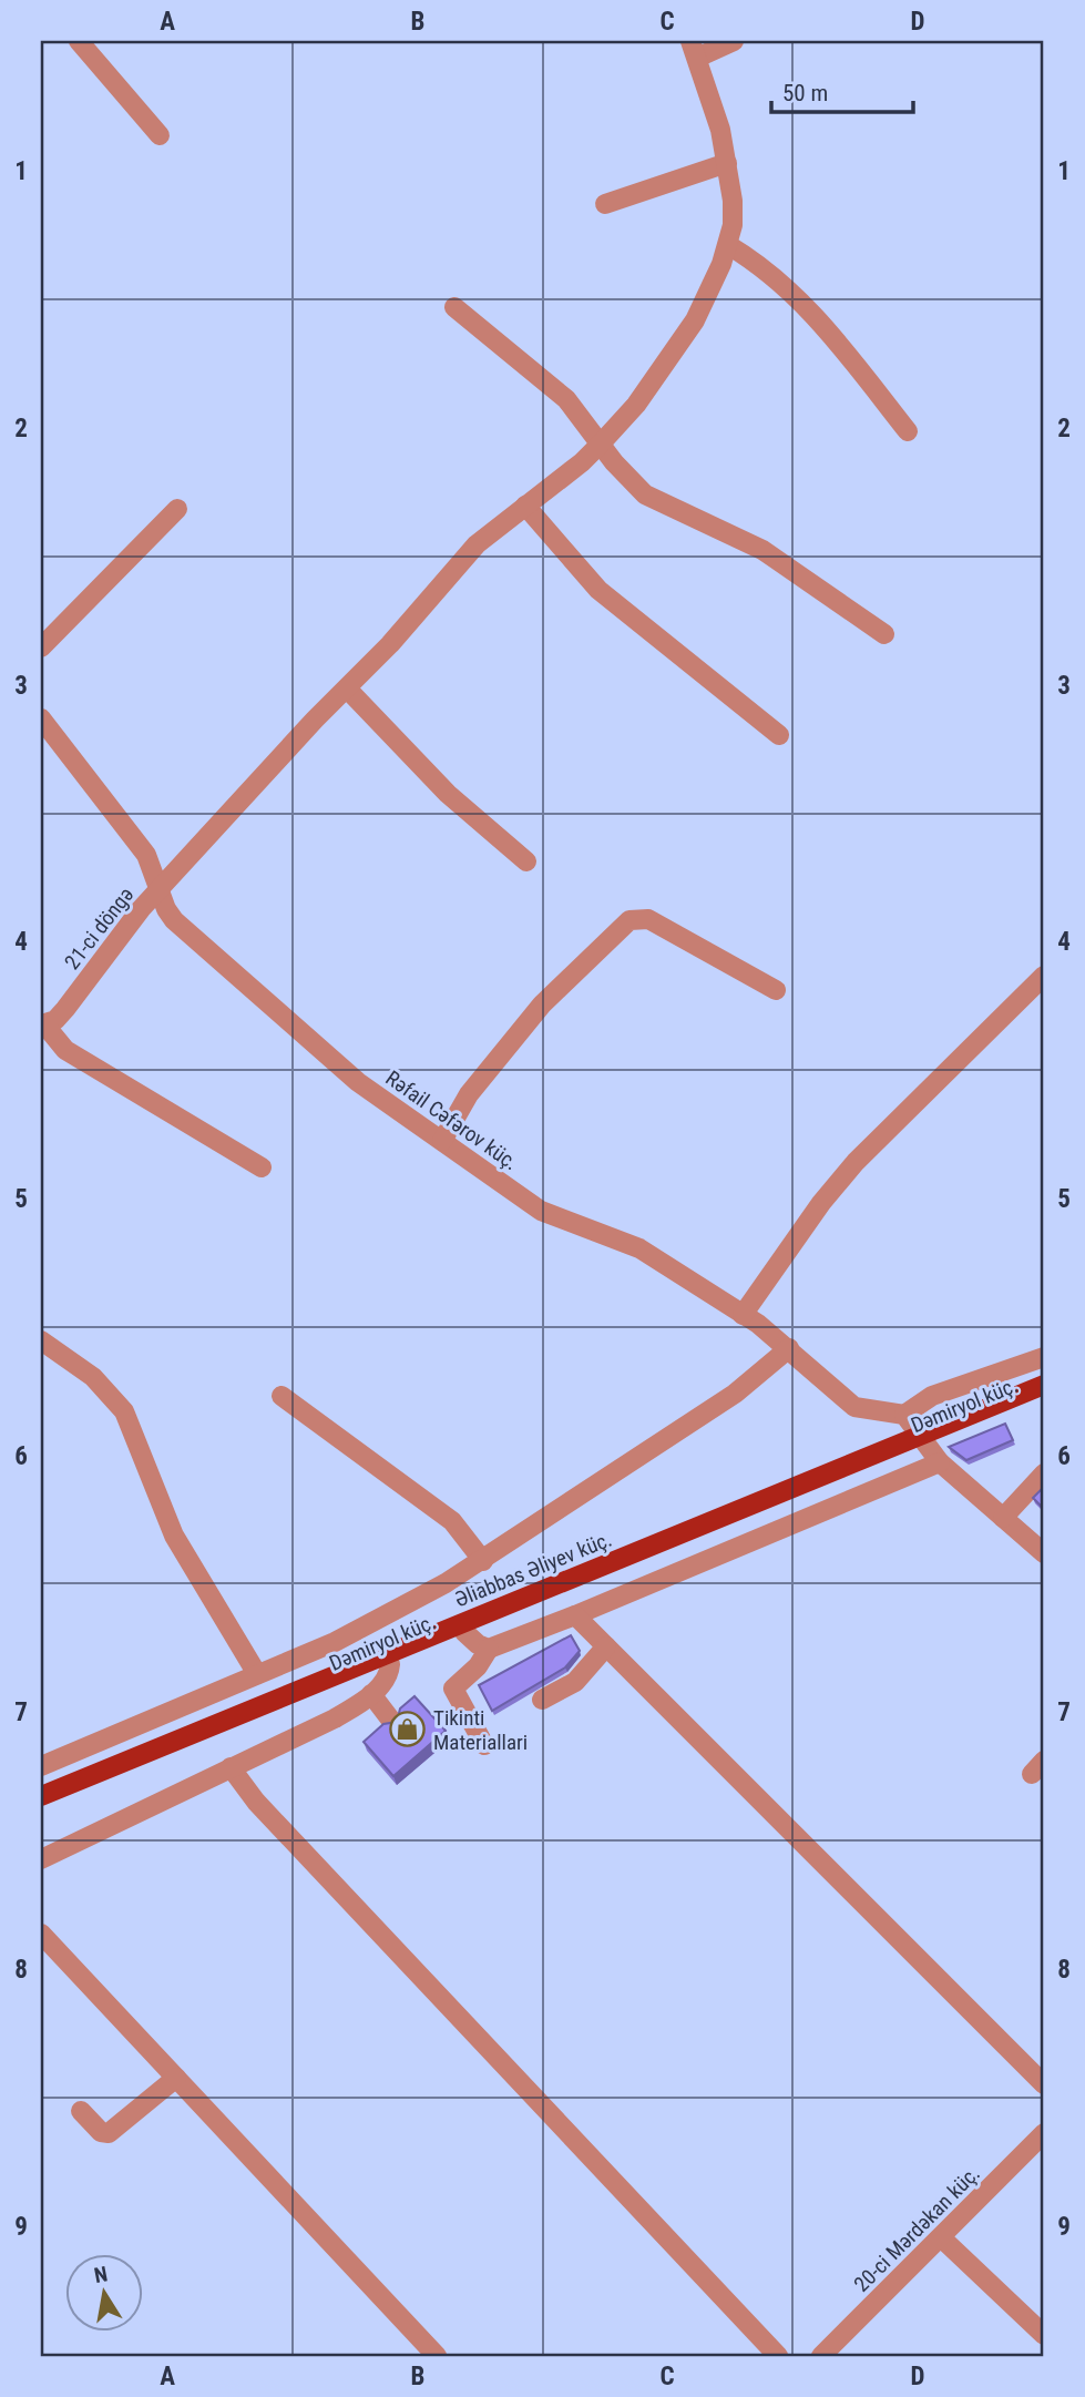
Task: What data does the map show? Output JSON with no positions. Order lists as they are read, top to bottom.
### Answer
{
  "streets": {
    "main road": ["Dəmiryol küç.", "Əliabbas Əliyev küç."],
    "street": ["21-ci döngə", "Rəfail Cəfərov küç.", "20-ci Mərdəkan küç."]
  },
  "crossings": [
    ["21-ci döngə", "Rəfail Cəfərov küç."],
    ["Dəmiryol küç.", "Əliabbas Əliyev küç."]
  ],
  "places": {
    "shop": ["Tikinti Materiallari"]
  },
  "scale_bar": "50 m",
  "north": "top",
  "grid": {
    "columns": [
      "A",
      "B",
      "C",
      "D"
    ],
    "rows": [
      "1",
      "2",
      "3",
      "4",
      "5",
      "6",
      "7",
      "8",
      "9"
    ]
  }
}
